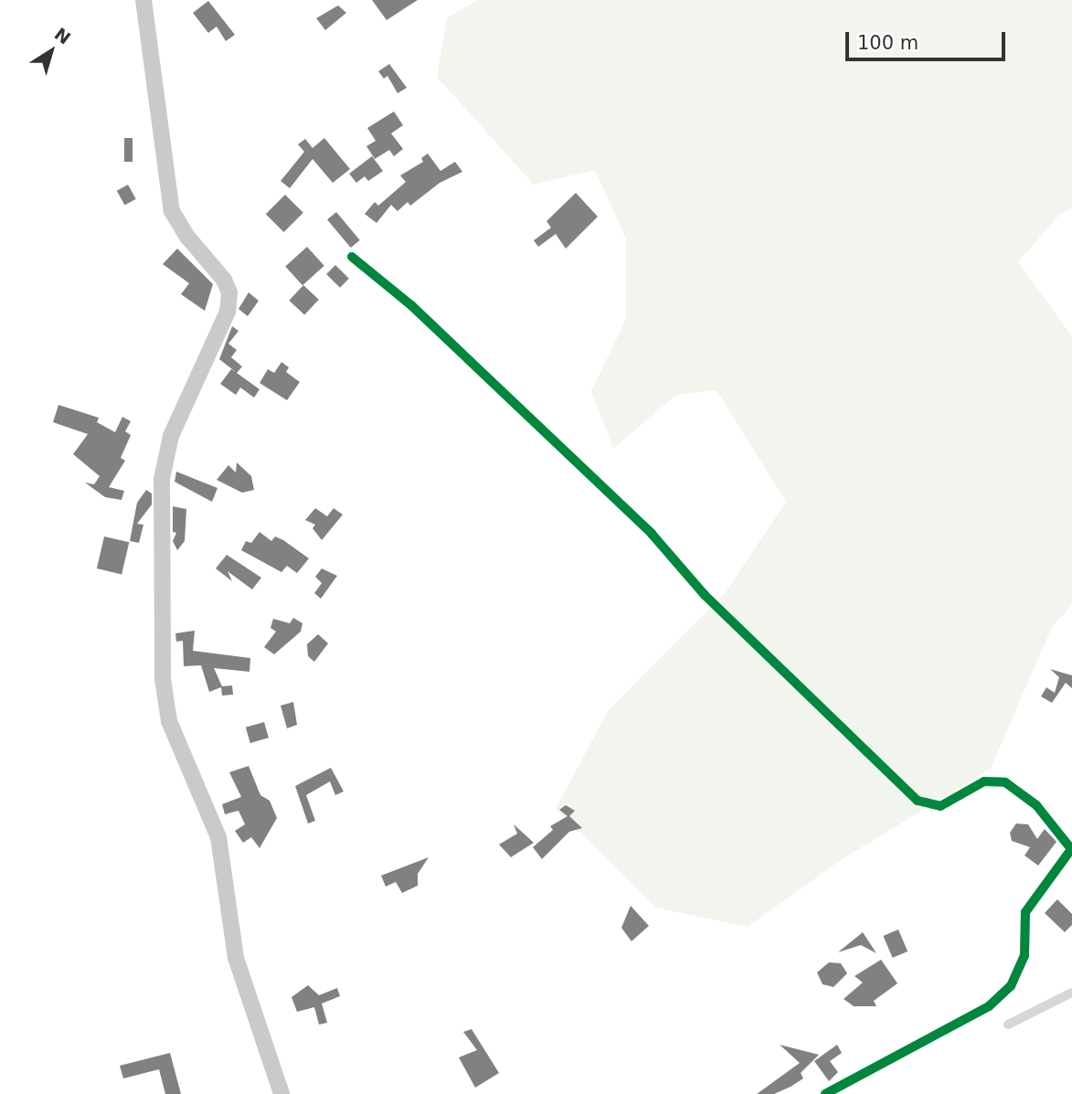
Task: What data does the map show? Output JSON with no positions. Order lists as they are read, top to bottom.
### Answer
{
  "scale_bar": "100 m",
  "north": "top right"
}
